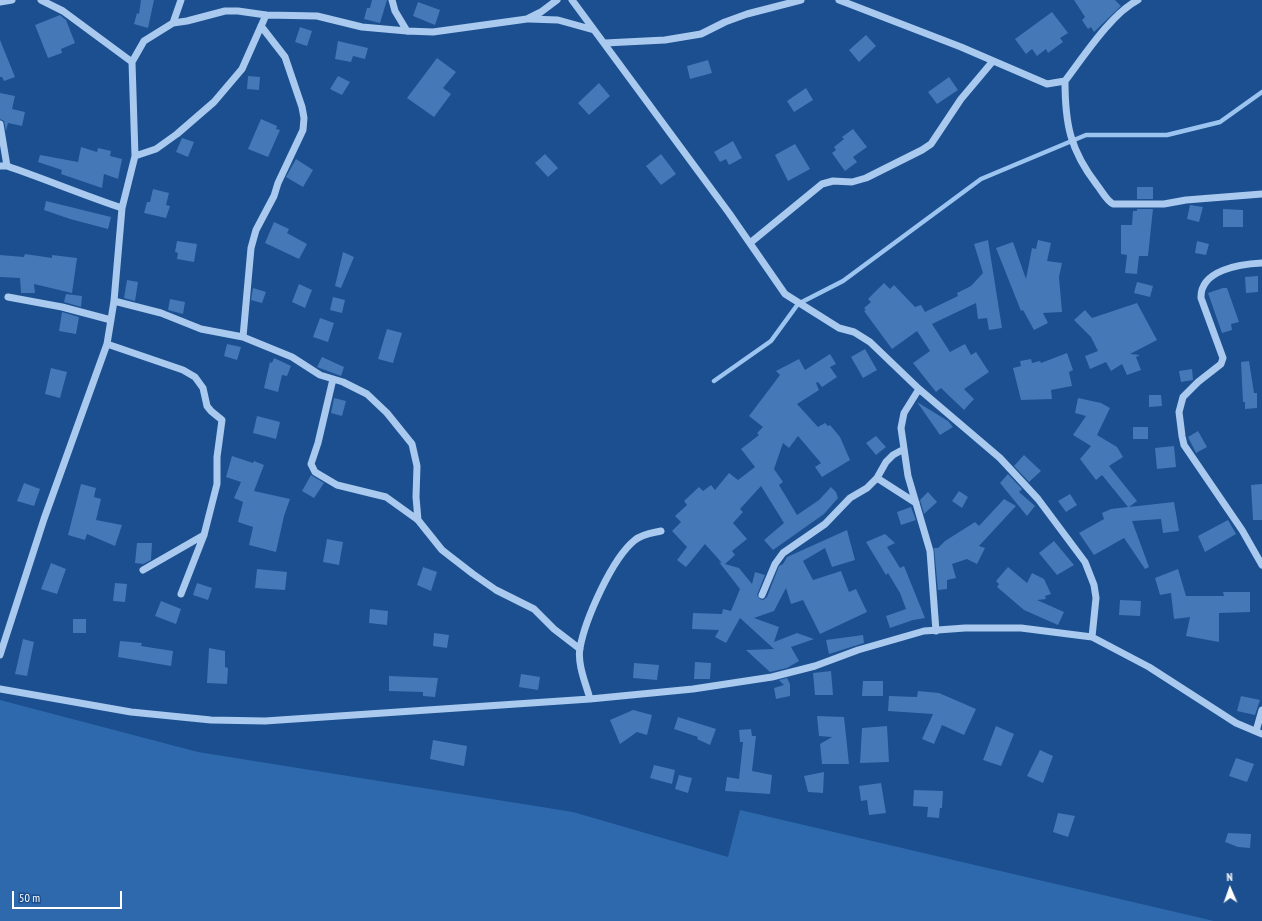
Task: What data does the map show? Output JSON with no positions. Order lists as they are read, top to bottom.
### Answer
{
  "scale_bar": "50 m",
  "north": "top"
}
